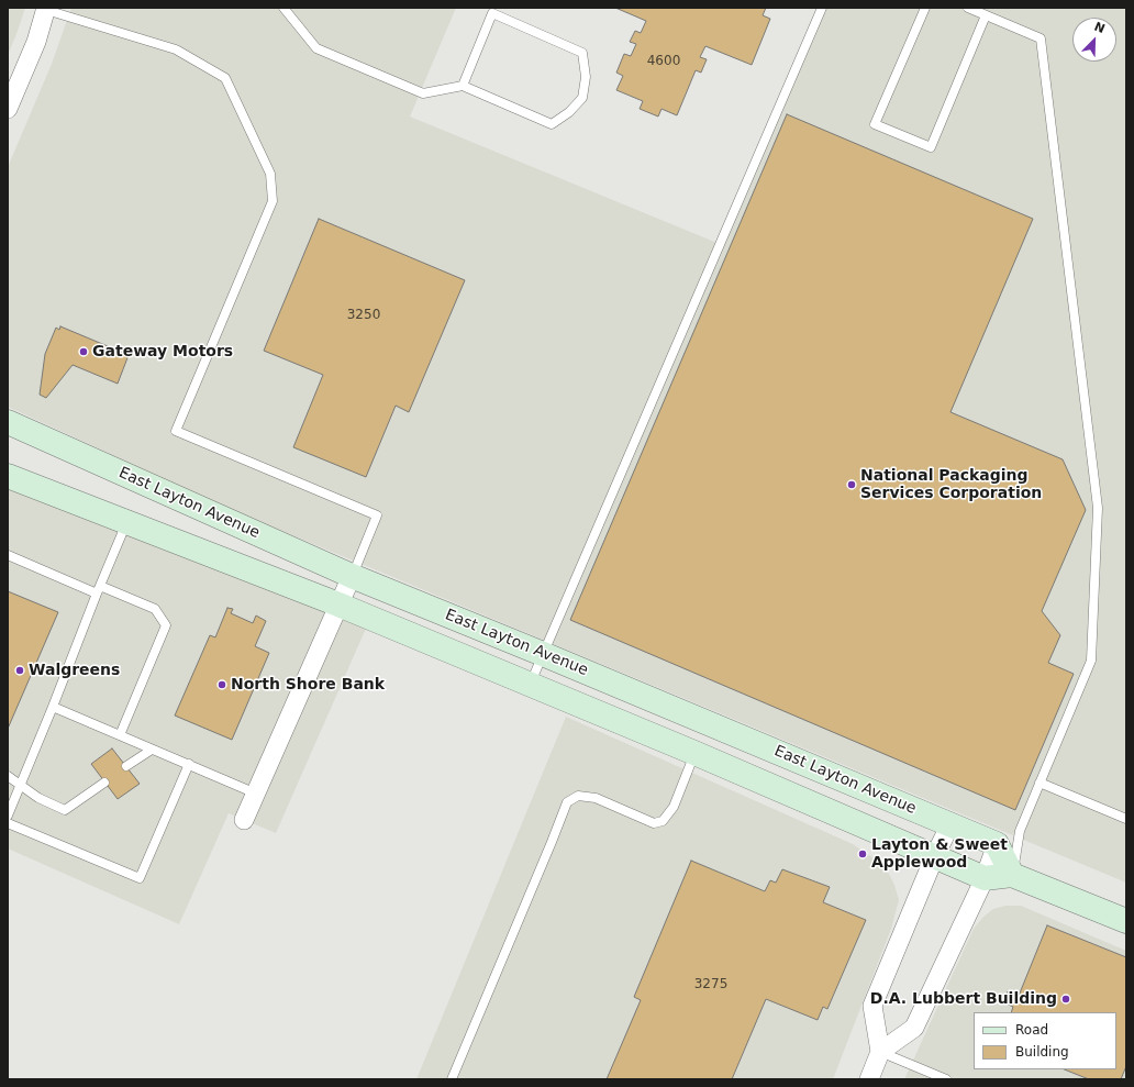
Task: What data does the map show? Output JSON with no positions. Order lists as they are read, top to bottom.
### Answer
{
  "streets": {
    "main road": ["East Layton Avenue"]
  },
  "places": [
    "Gateway Motors",
    "National Packaging Services Corporation",
    "Walgreens",
    "North Shore Bank",
    "Layton & Sweet Applewood",
    "D.A. Lubbert Building"
  ],
  "house_numbers": ["4600", "3250", "3275"],
  "legend": ["Road", "Building"],
  "north": "top right"
}
